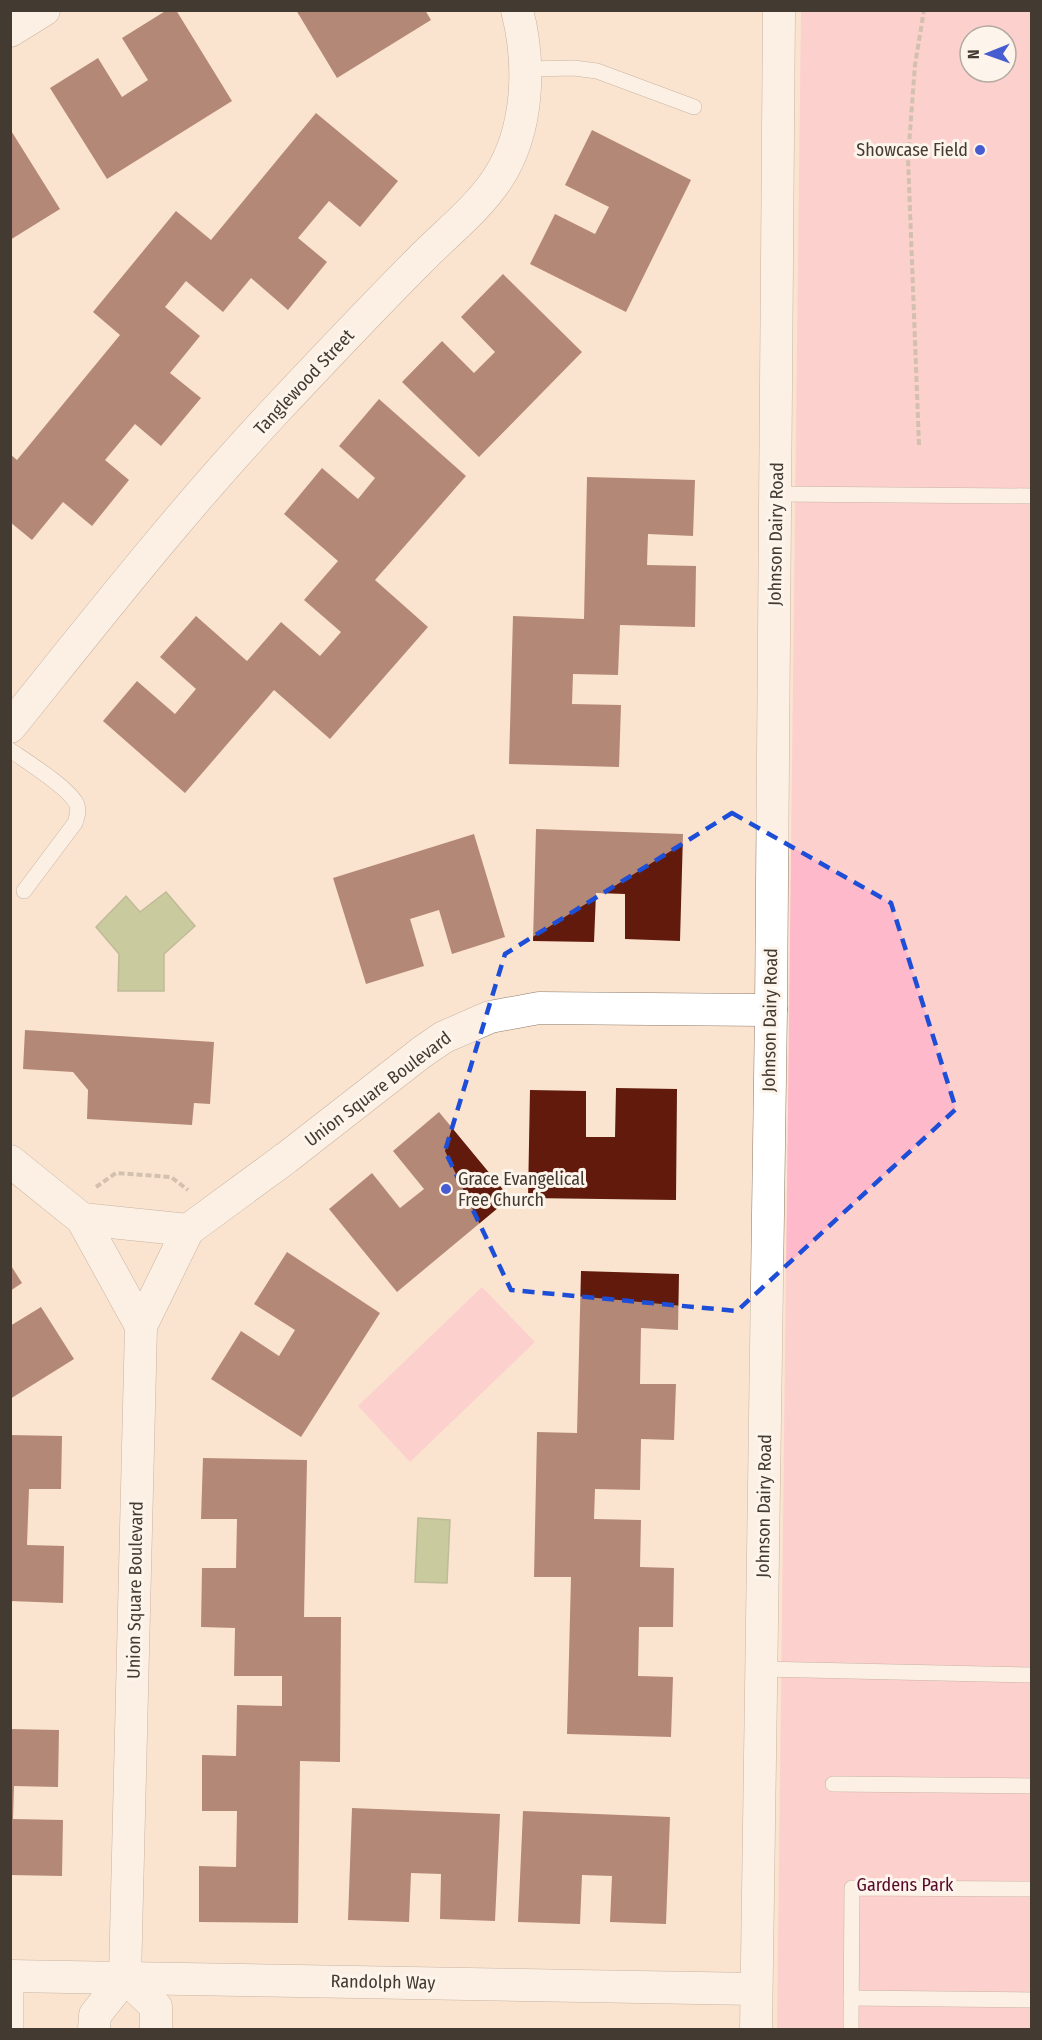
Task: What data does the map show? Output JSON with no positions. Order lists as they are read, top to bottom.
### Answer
{
  "streets": {
    "street": [
      "Tanglewood Street",
      "Johnson Dairy Road",
      "Union Square Boulevard",
      "Randolph Way"
    ]
  },
  "crossings": [
    ["Johnson Dairy Road", "Union Square Boulevard"],
    ["Johnson Dairy Road", "Randolph Way"],
    ["Union Square Boulevard", "Randolph Way"]
  ],
  "parks": ["Gardens Park"],
  "places": ["Showcase Field", "Grace Evangelical Free Church"],
  "north": "left"
}
